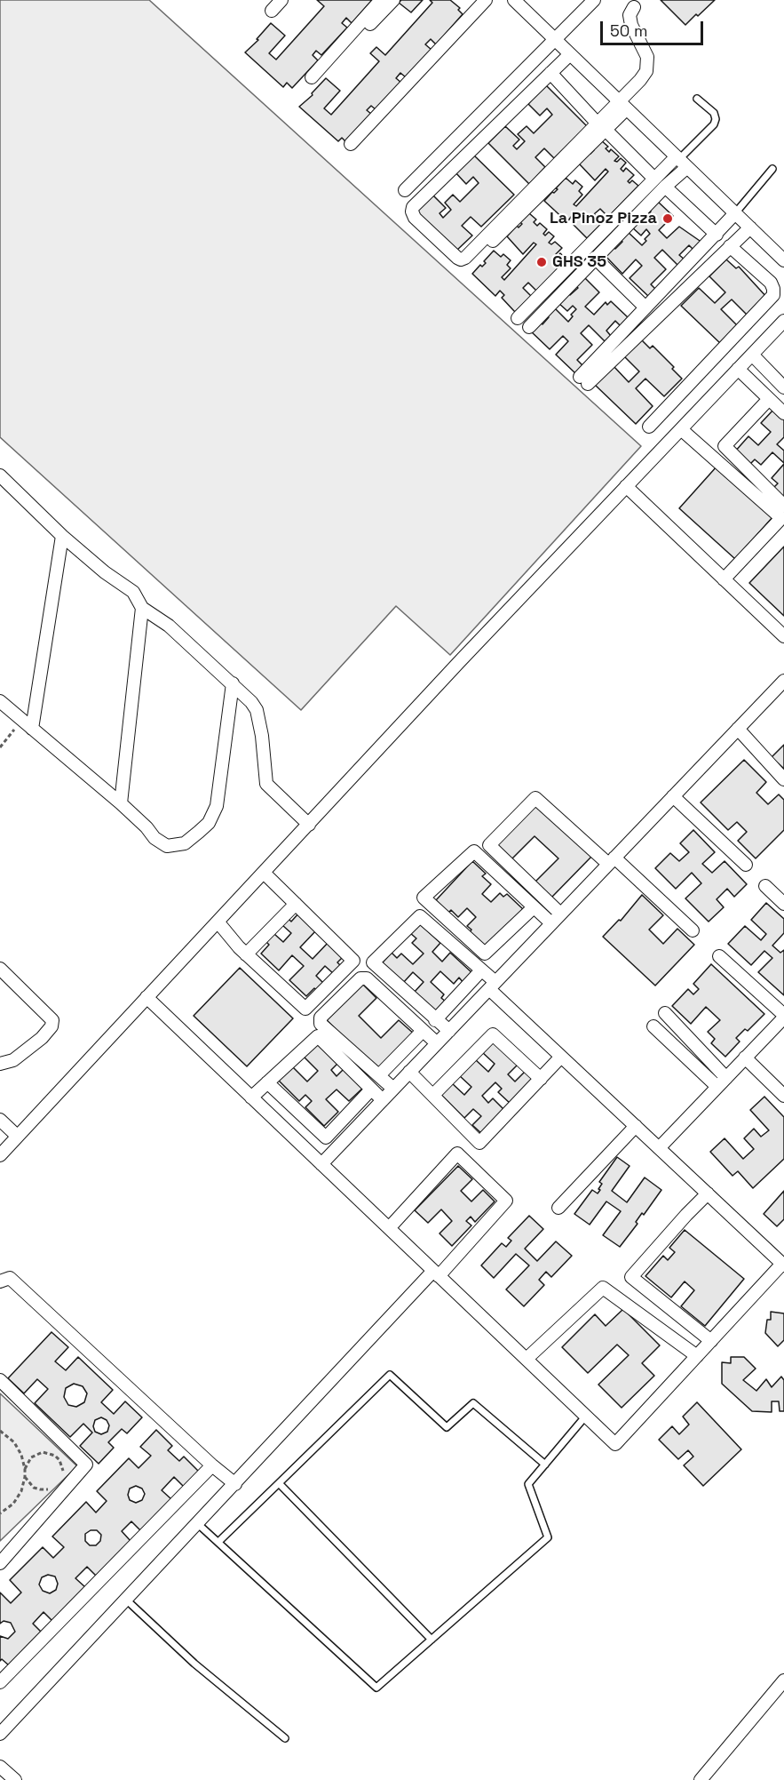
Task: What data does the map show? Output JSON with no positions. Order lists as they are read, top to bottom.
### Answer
{
  "places": ["La Pinoz Pizza", "GHS 35"],
  "scale_bar": "50 m"
}
